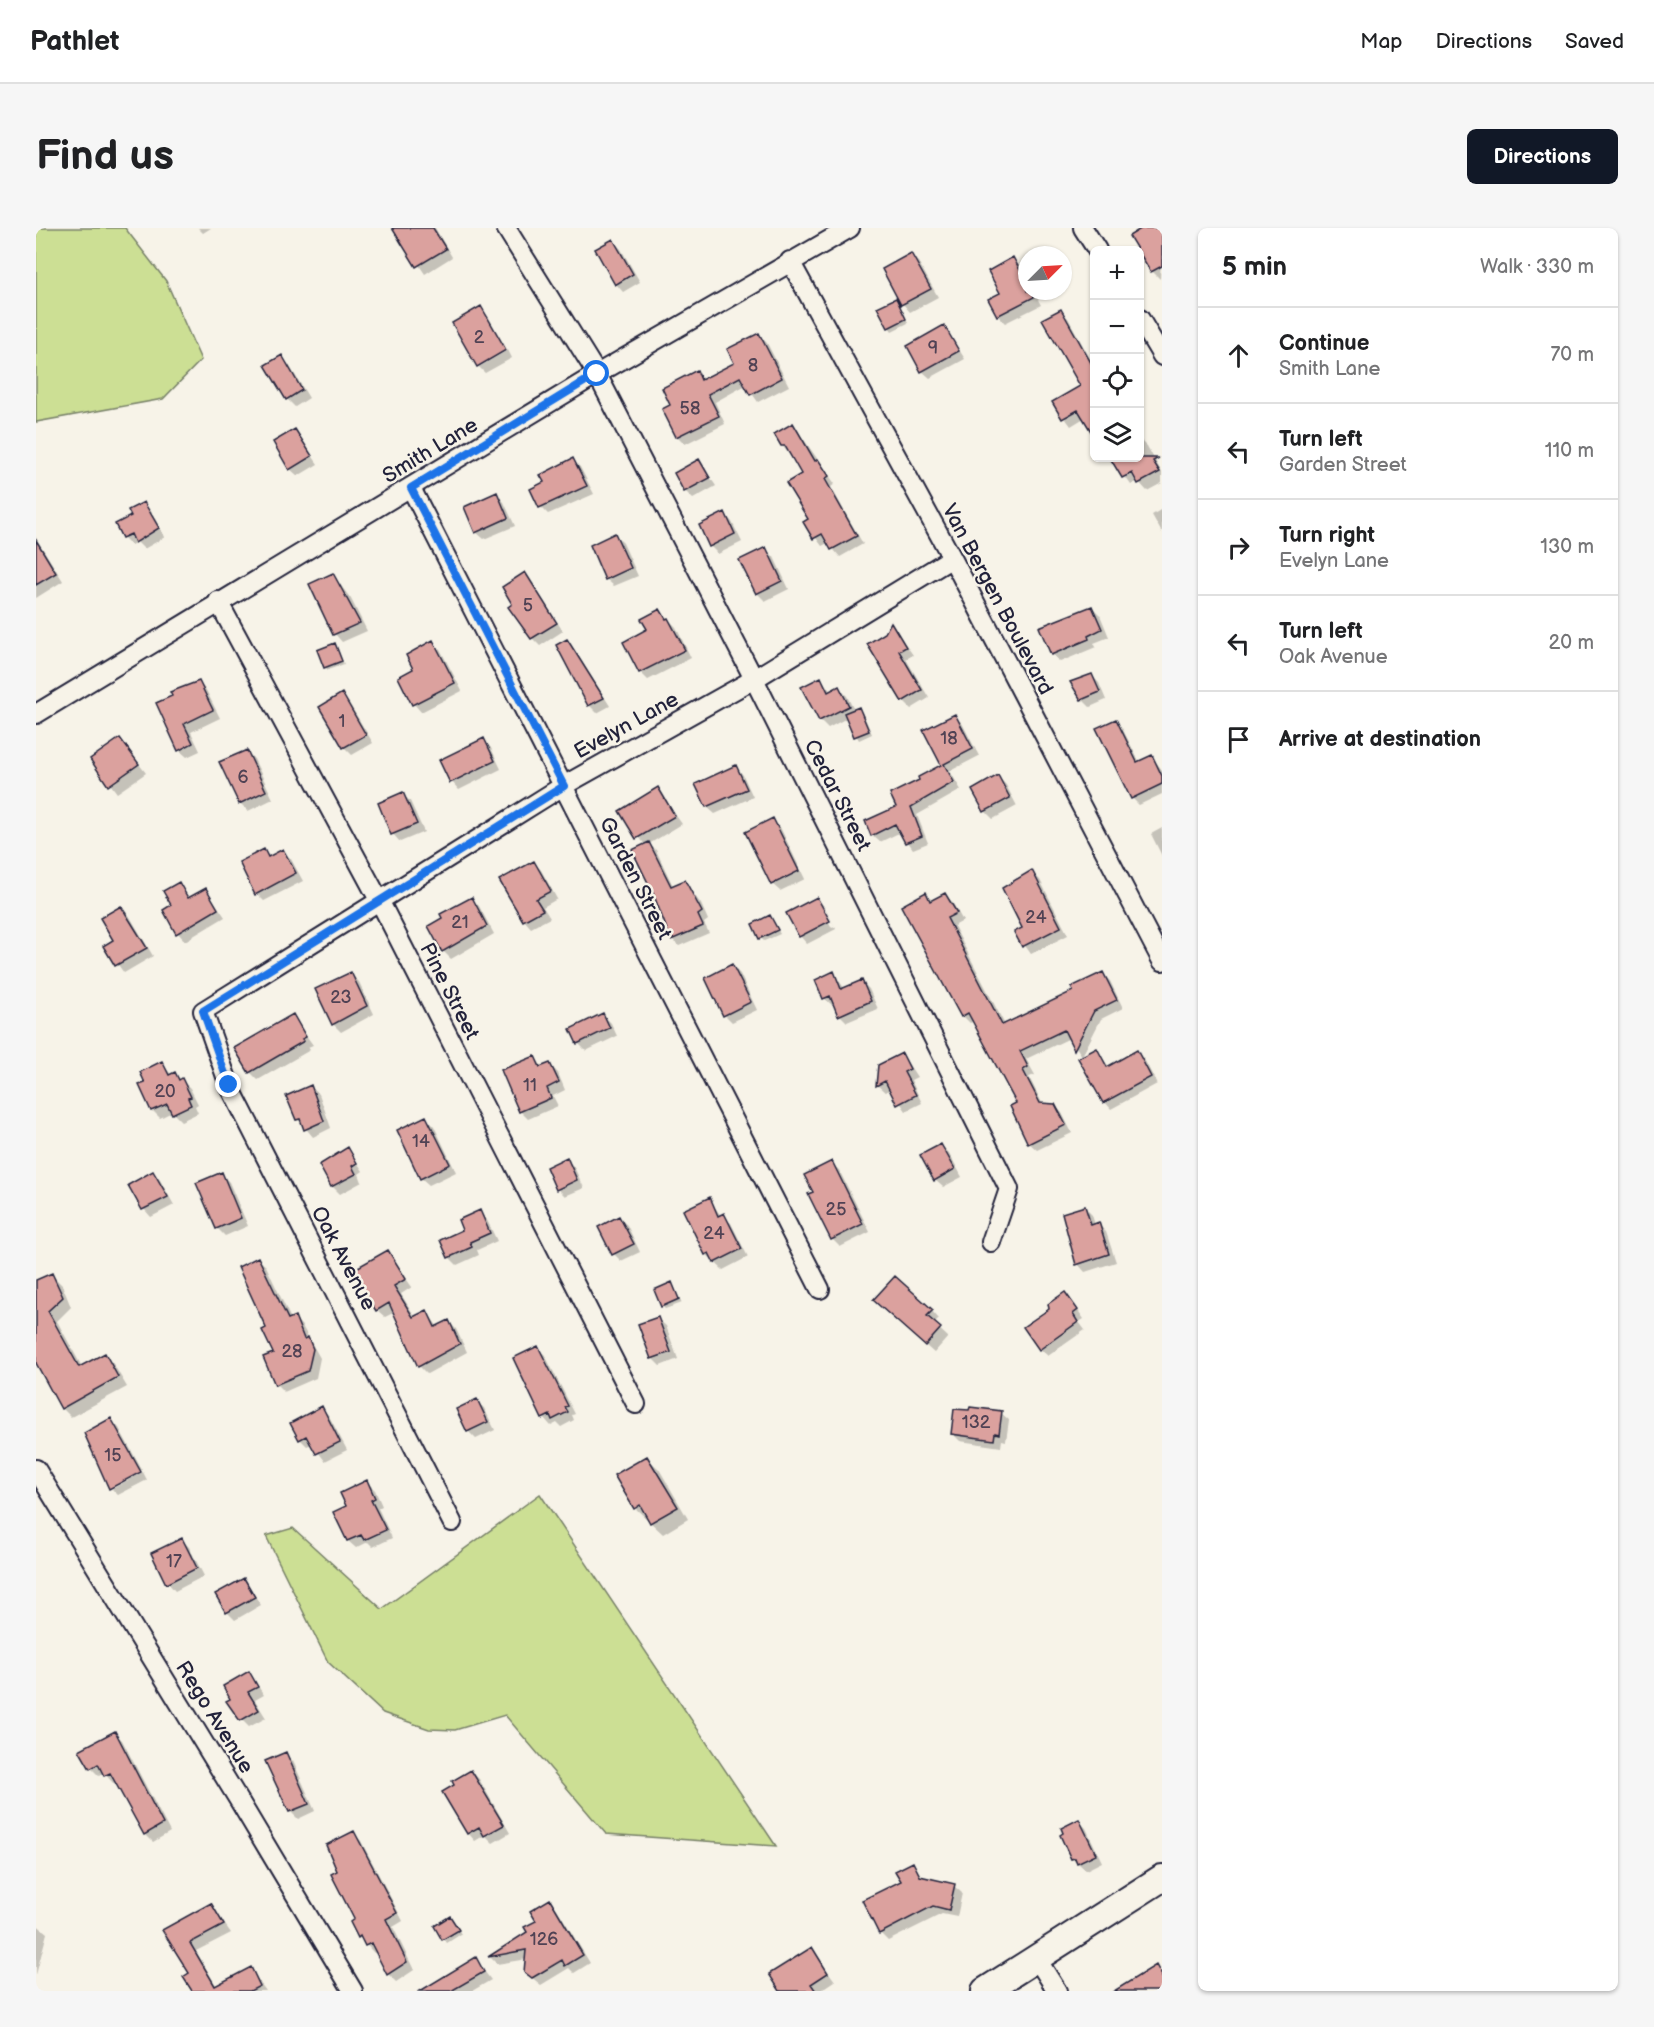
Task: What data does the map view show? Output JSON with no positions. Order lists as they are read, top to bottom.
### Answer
{
  "streets": {
    "street": [
      "Smith Lane",
      "Van Bergen Boulevard",
      "Evelyn Lane",
      "Cedar Street",
      "Garden Street",
      "Pine Street",
      "Oak Avenue",
      "Rego Avenue"
    ]
  },
  "crossings": [
    ["Smith Lane", "Van Bergen Boulevard"],
    ["Smith Lane", "Cedar Street"],
    ["Smith Lane", "Garden Street"],
    ["Smith Lane", "Pine Street"],
    ["Van Bergen Boulevard", "Evelyn Lane"],
    ["Evelyn Lane", "Cedar Street"],
    ["Evelyn Lane", "Garden Street"],
    ["Evelyn Lane", "Pine Street"],
    ["Evelyn Lane", "Oak Avenue"]
  ],
  "house_numbers": [
    "2",
    "9",
    "8",
    "58",
    "5",
    "1",
    "18",
    "6",
    "24",
    "21",
    "23",
    "11",
    "20",
    "14",
    "25",
    "24",
    "28",
    "132",
    "15",
    "17",
    "126"
  ],
  "north": "top right",
  "page": {
    "header": "Pathlet",
    "nav": ["Map", "Directions", "Saved"],
    "buttons": "Directions",
    "title": "Find us",
    "heading": ["5 min", "Walk · 330 m"],
    "map_buttons": ["+", "−"],
    "list": [
      ["Continue", "Smith Lane", "70 m"],
      ["Turn left", "Garden Street", "110 m"],
      ["Turn right", "Evelyn Lane", "130 m"],
      ["Turn left", "Oak Avenue", "20 m"],
      "Arrive at destination"
    ]
  }
}
